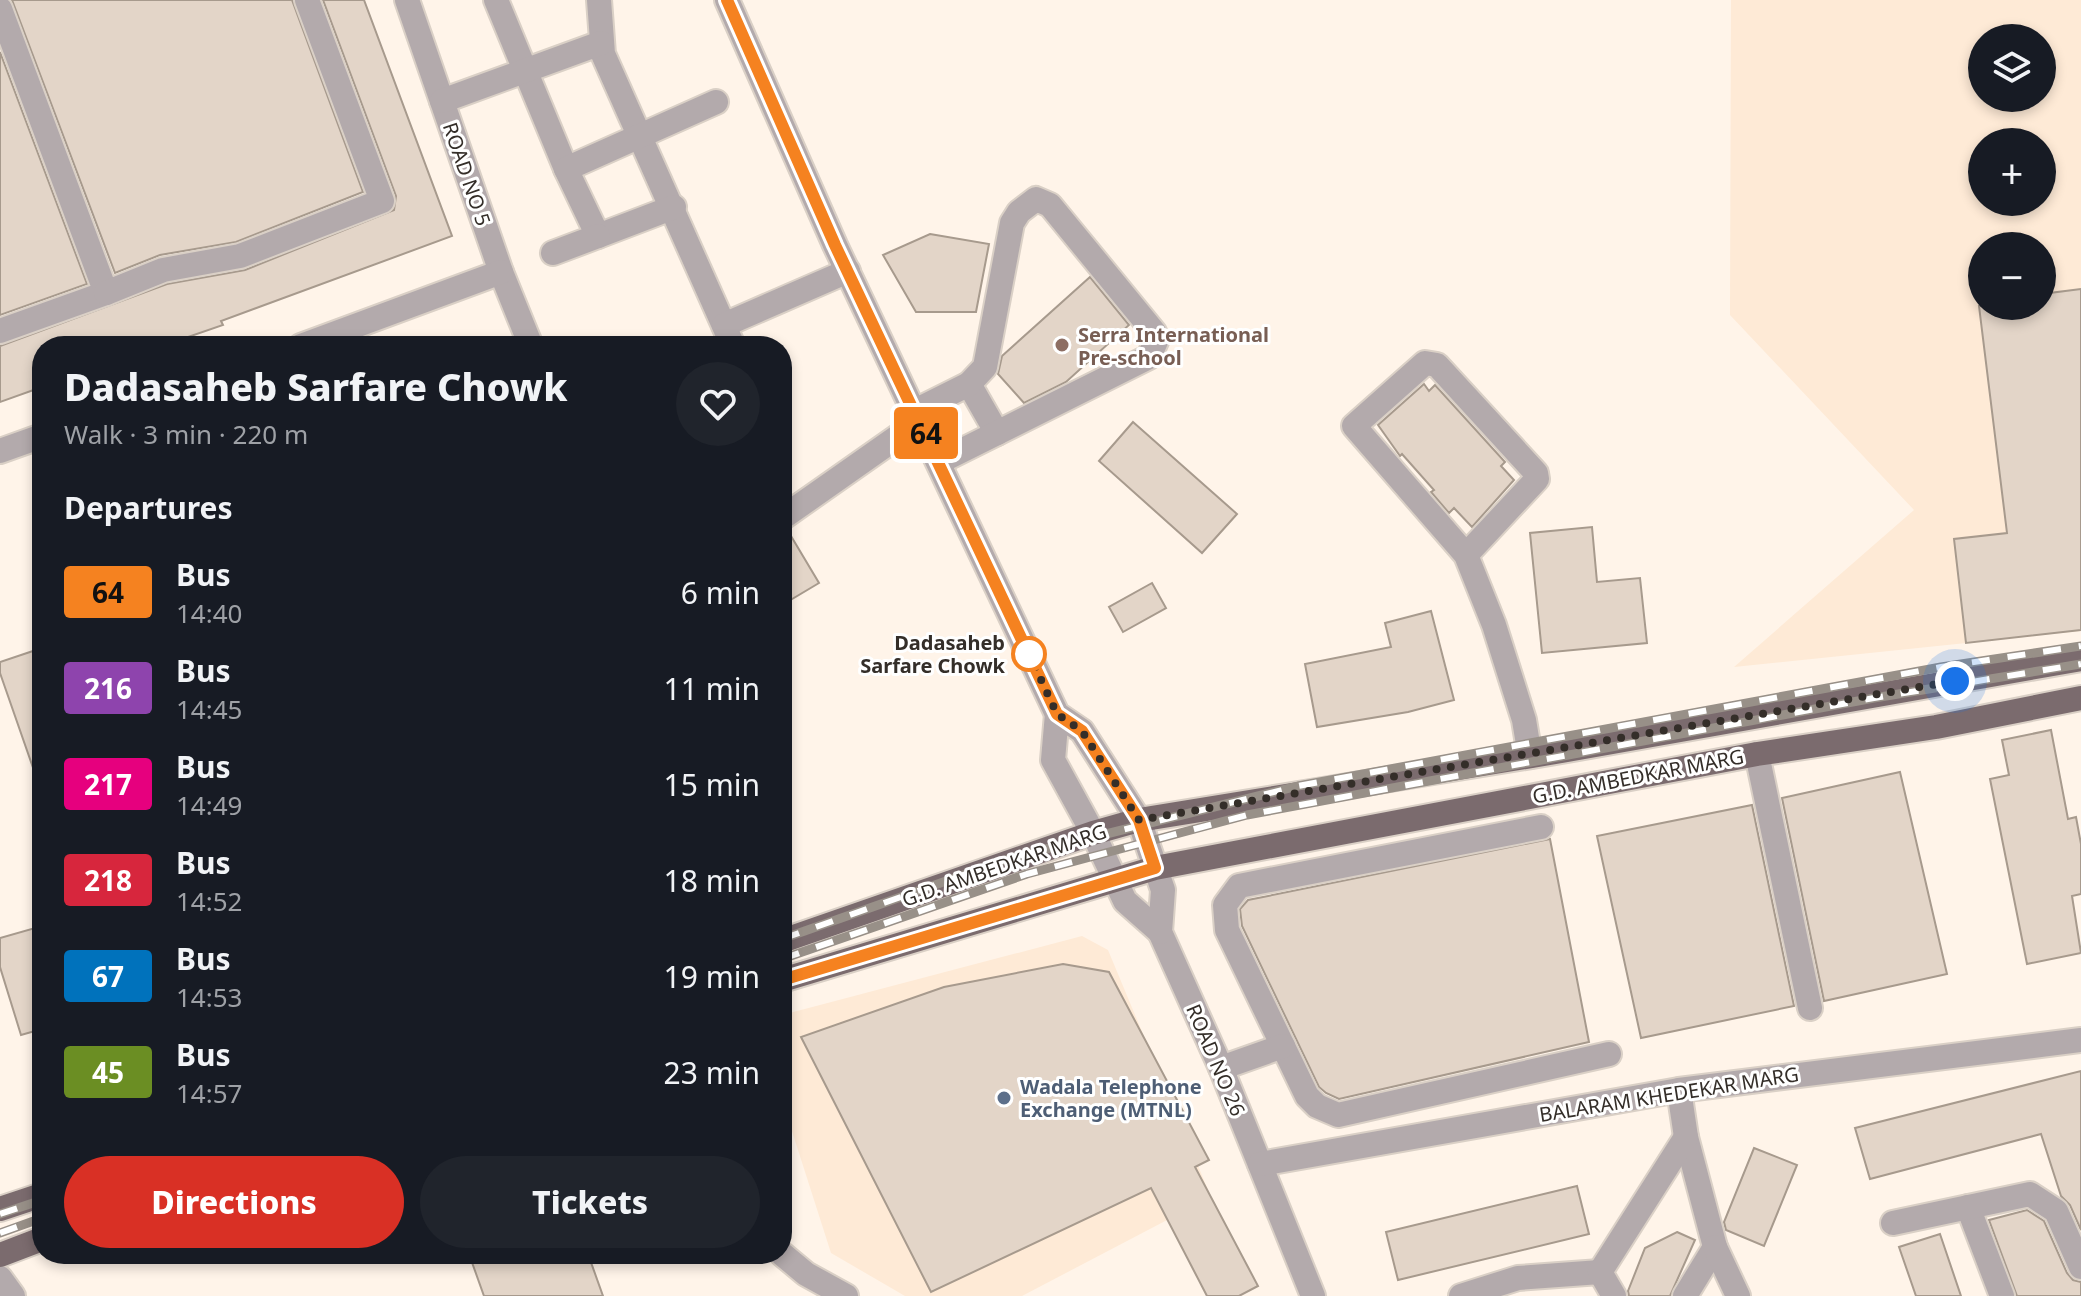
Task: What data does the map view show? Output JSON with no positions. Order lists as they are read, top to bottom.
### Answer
{
  "streets": {
    "main road": ["G.D. AMBEDKAR MARG"],
    "street": ["ROAD NO 5", "ROAD NO 26", "BALARAM KHEDEKAR MARG"]
  },
  "crossings": [
    ["G.D. AMBEDKAR MARG", "ROAD NO 26"],
    ["ROAD NO 26", "BALARAM KHEDEKAR MARG"]
  ],
  "places": ["Serra International Pre-school", "Dadasaheb Sarfare Chowk", "Wadala Telephone Exchange (MTNL)"],
  "lines": ["bus line 64"],
  "page": {
    "on_map": "64",
    "map_buttons": ["+", "−"],
    "heading": [
      ["Dadasaheb Sarfare Chowk", "Walk · 3 min · 220 m"],
      "Departures"
    ],
    "list": [
      {
        "mark": "64",
        "name": "Bus",
        "note": "14:40",
        "value": "6 min"
      },
      {
        "mark": "216",
        "name": "Bus",
        "note": "14:45",
        "value": "11 min"
      },
      {
        "mark": "217",
        "name": "Bus",
        "note": "14:49",
        "value": "15 min"
      },
      {
        "mark": "218",
        "name": "Bus",
        "note": "14:52",
        "value": "18 min"
      },
      {
        "mark": "67",
        "name": "Bus",
        "note": "14:53",
        "value": "19 min"
      },
      {
        "mark": "45",
        "name": "Bus",
        "note": "14:57",
        "value": "23 min"
      }
    ],
    "buttons": ["Directions", "Tickets"]
  }
}
